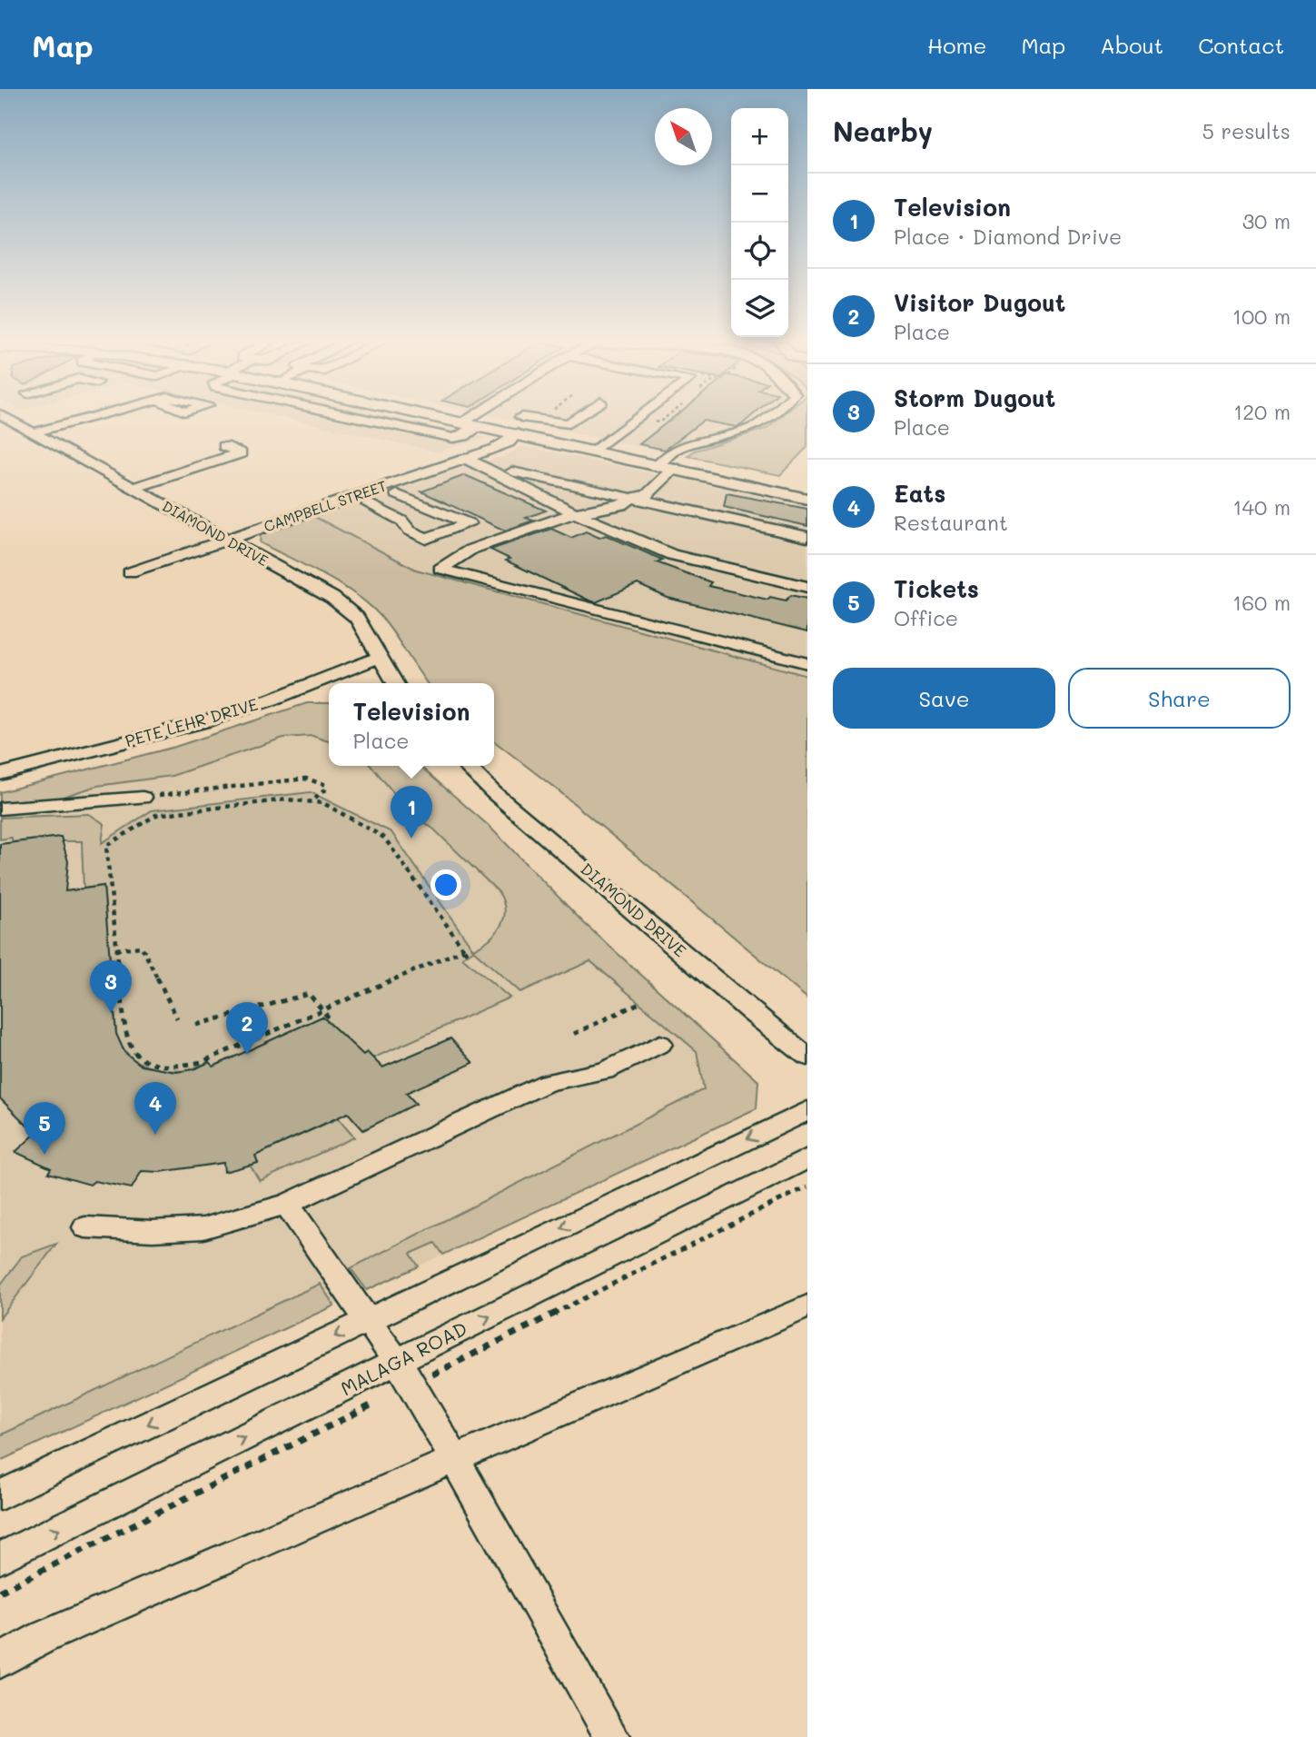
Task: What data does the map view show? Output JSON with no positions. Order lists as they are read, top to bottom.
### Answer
{
  "streets": {
    "street": [
      "CAMPBELL STREET",
      "DIAMOND DRIVE",
      "PETE LEHR DRIVE",
      "MALAGA ROAD"
    ]
  },
  "crossings": [
    ["CAMPBELL STREET", "DIAMOND DRIVE"],
    ["DIAMOND DRIVE", "PETE LEHR DRIVE"]
  ],
  "north": "top left",
  "page": {
    "header": "Map",
    "nav": [
      "Home",
      "Map",
      "About",
      "Contact"
    ],
    "heading": ["Nearby", "5 results"],
    "map_buttons": ["+", "−"],
    "list": [
      {
        "mark": "1",
        "name": "Television",
        "note": "Place · Diamond Drive",
        "value": "30 m"
      },
      {
        "mark": "2",
        "name": "Visitor Dugout",
        "note": "Place",
        "value": "100 m"
      },
      {
        "mark": "3",
        "name": "Storm Dugout",
        "note": "Place",
        "value": "120 m"
      },
      {
        "mark": "4",
        "name": "Eats",
        "note": "Restaurant",
        "value": "140 m"
      },
      {
        "mark": "5",
        "name": "Tickets",
        "note": "Office",
        "value": "160 m"
      }
    ],
    "buttons": ["Save", "Share"],
    "popup": ["Television", "Place"],
    "pins": [
      "1",
      "3",
      "2",
      "4",
      "5"
    ]
  }
}
